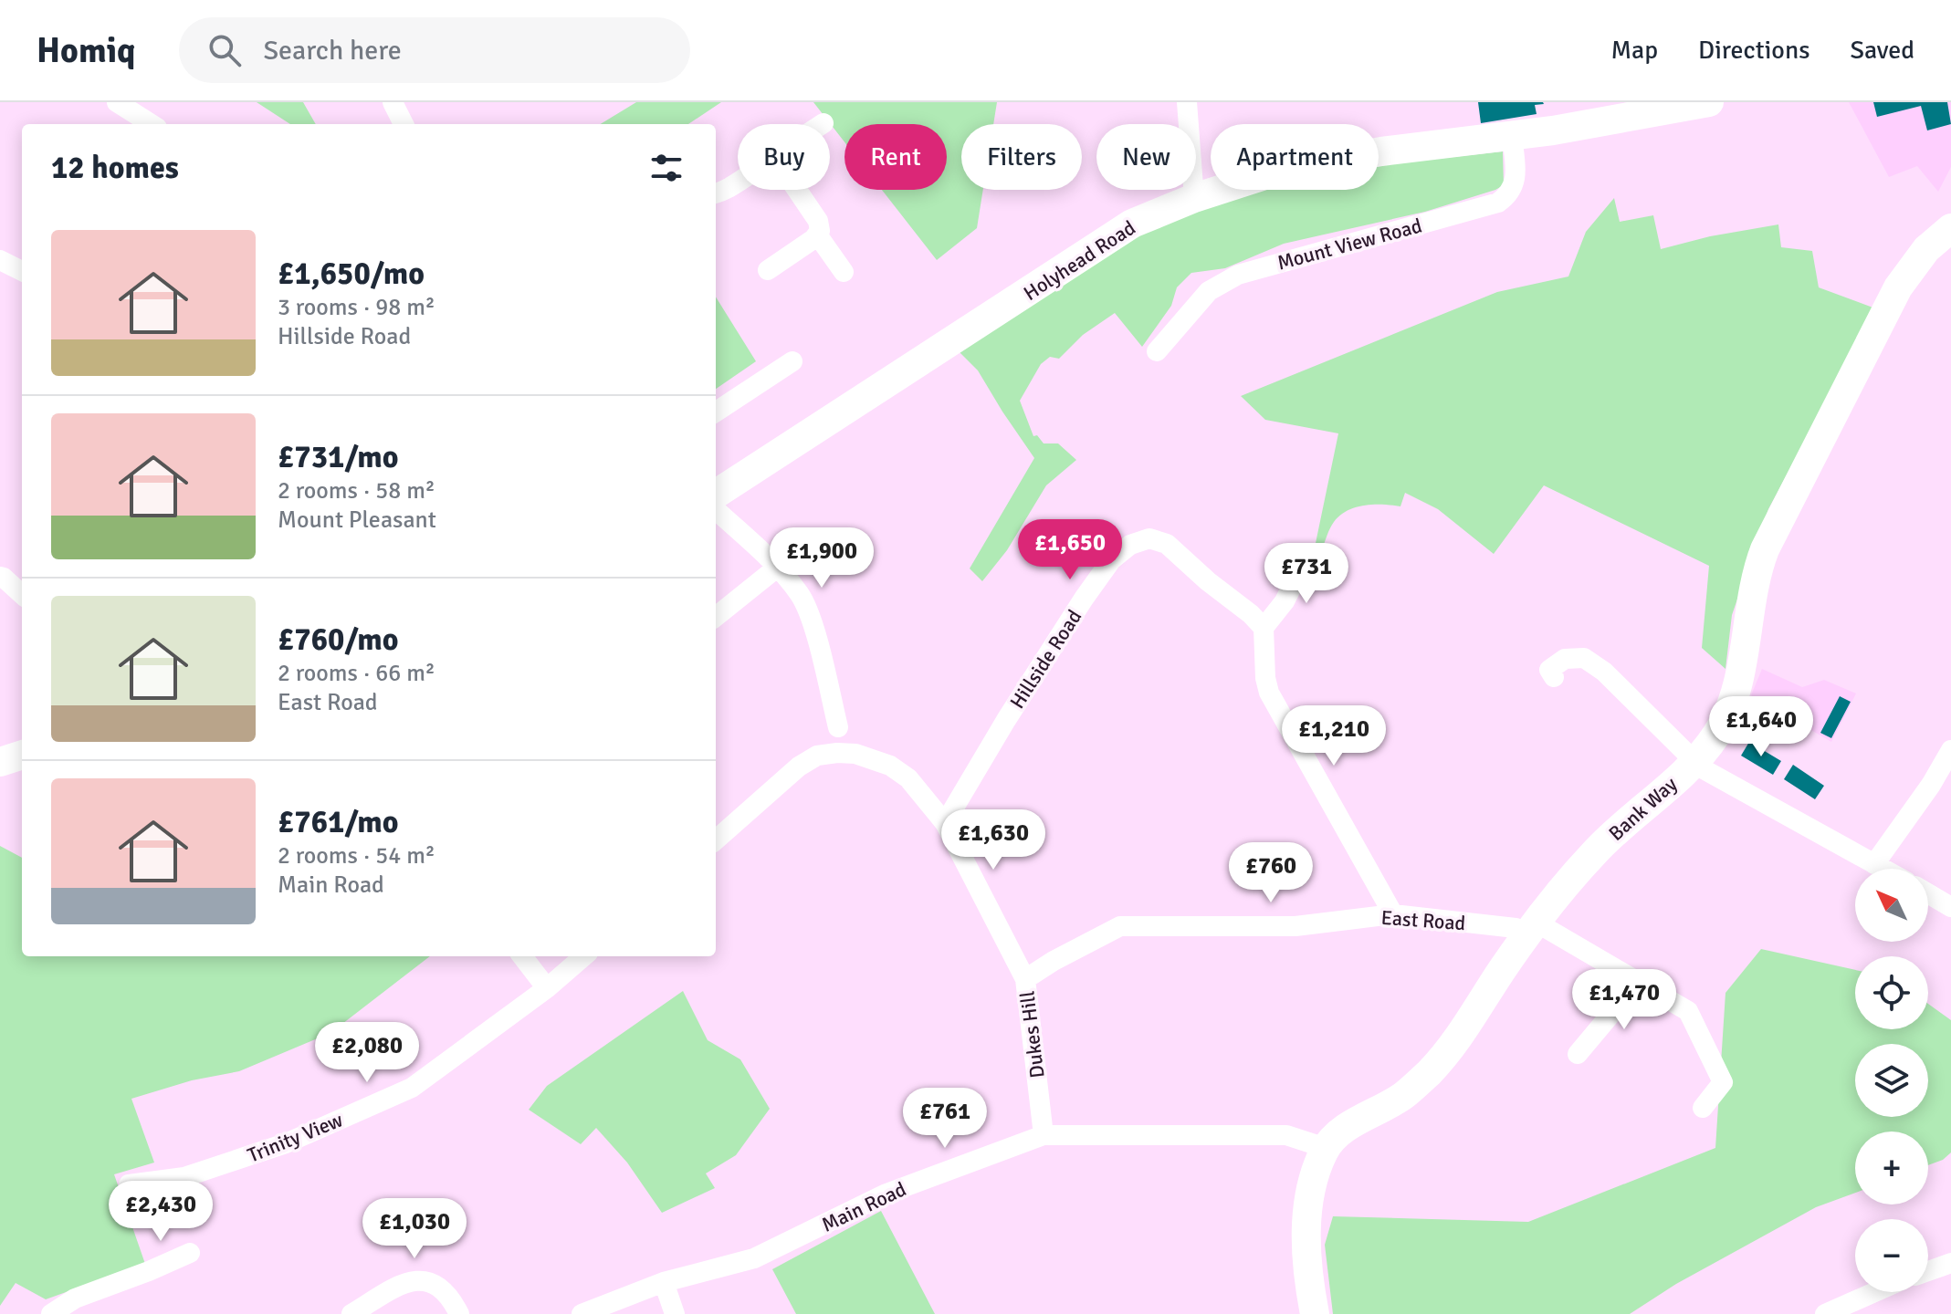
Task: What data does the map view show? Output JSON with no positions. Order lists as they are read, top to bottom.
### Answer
{
  "streets": {
    "street": [
      "Mount View Road",
      "Holyhead Road",
      "Hillside Road",
      "Bank Way",
      "East Road",
      "Dukes Hill",
      "Trinity View",
      "Main Road"
    ]
  },
  "crossings": [
    ["Mount View Road", "Holyhead Road"],
    ["Hillside Road", "Dukes Hill"],
    ["Bank Way", "East Road"],
    ["Bank Way", "Main Road"],
    ["East Road", "Dukes Hill"],
    ["Dukes Hill", "Main Road"]
  ],
  "north": "top left",
  "page": {
    "header": "Homiq",
    "search": "Search here",
    "nav": ["Map", "Directions", "Saved"],
    "chip": [
      "Buy",
      "Rent",
      "Filters",
      "New",
      "Apartment"
    ],
    "heading": "12 homes",
    "list": [
      {
        "name": "£1,650/mo",
        "note": "3 rooms · 98 m² · Hillside Road"
      },
      {
        "name": "£731/mo",
        "note": "2 rooms · 58 m² · Mount Pleasant"
      },
      {
        "name": "£760/mo",
        "note": "2 rooms · 66 m² · East Road"
      },
      {
        "name": "£761/mo",
        "note": "2 rooms · 54 m² · Main Road"
      }
    ],
    "price": [
      "£1,650",
      "£1,900",
      "£731",
      "£1,640",
      "£1,210",
      "£1,630",
      "£760",
      "£1,470",
      "£2,080",
      "£761",
      "£2,430",
      "£1,030"
    ],
    "map_buttons": ["+", "−"]
  }
}
